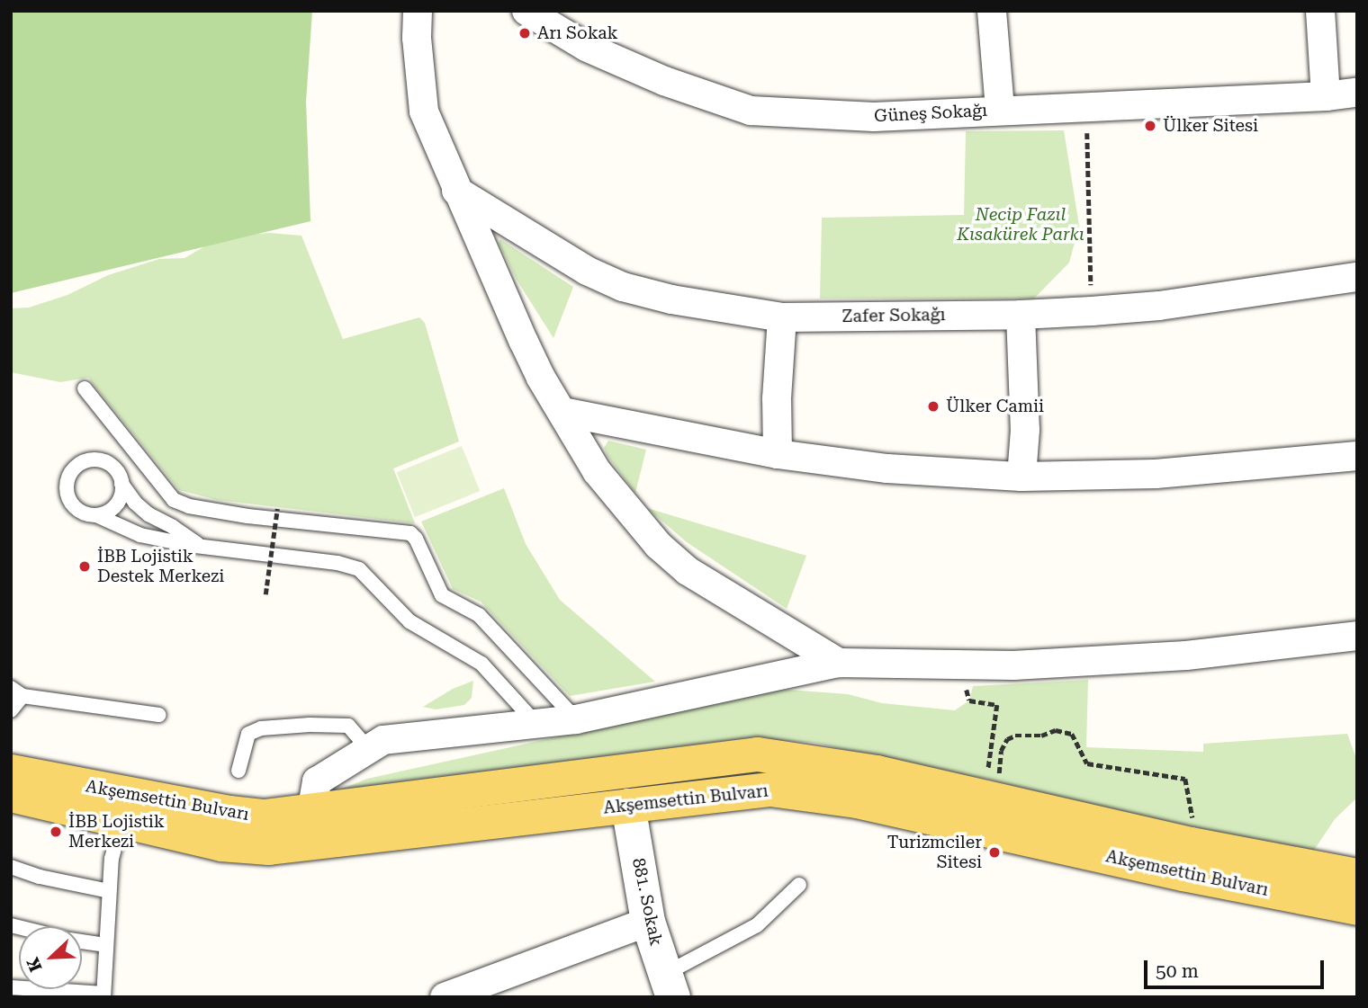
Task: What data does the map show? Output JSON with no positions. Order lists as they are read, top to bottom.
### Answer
{
  "streets": {
    "main road": ["Akşemsettin Bulvarı"],
    "street": ["Güneş Sokağı", "Zafer Sokağı", "881. Sokak"]
  },
  "crossings": [
    ["Akşemsettin Bulvarı", "881. Sokak"]
  ],
  "parks": ["Necip Fazıl Kısakürek Parkı"],
  "places": [
    "Arı Sokak",
    "Ülker Sitesi",
    "Ülker Camii",
    "İBB Lojistik Destek Merkezi",
    "İBB Lojistik Merkezi",
    "Turizmciler Sitesi"
  ],
  "scale_bar": "50 m",
  "north": "bottom left"
}
